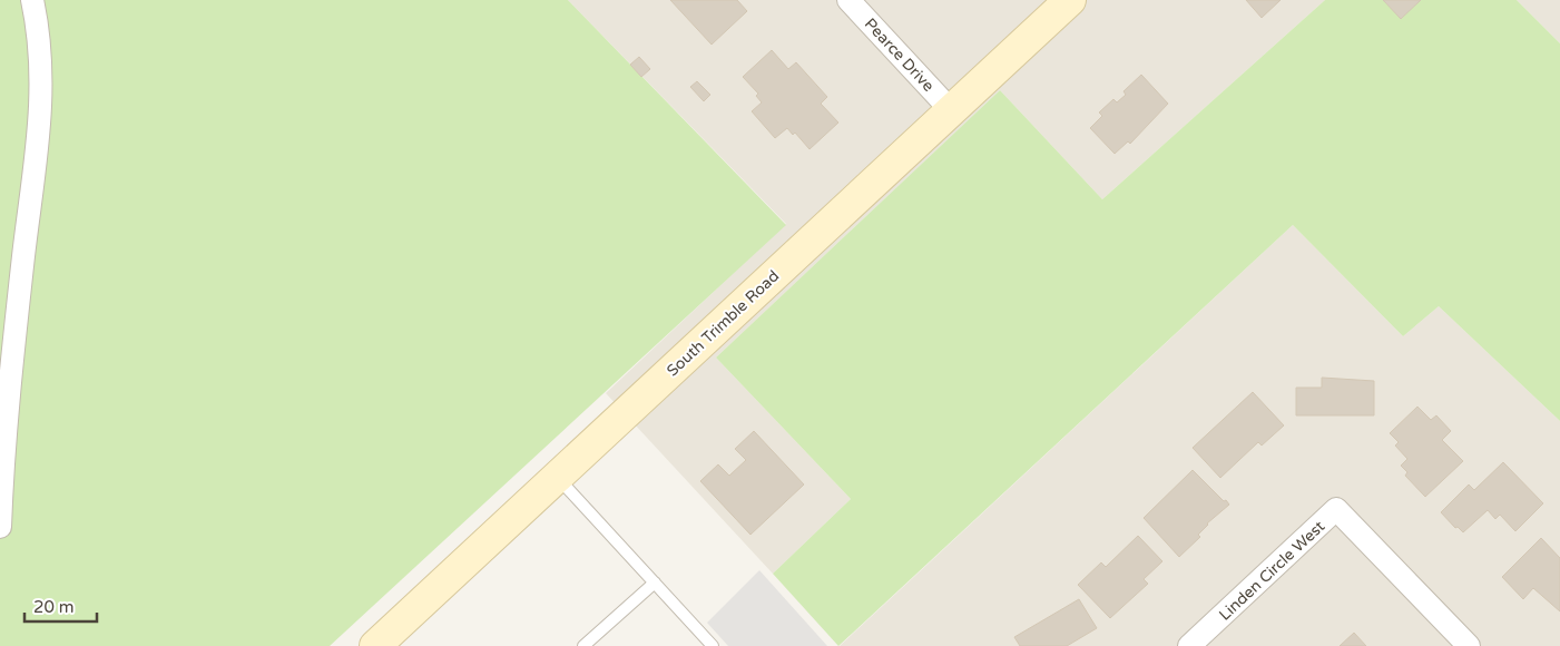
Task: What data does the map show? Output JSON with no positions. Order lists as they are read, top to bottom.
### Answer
{
  "streets": {
    "main road": ["South Trimble Road"],
    "street": ["Pearce Drive", "Linden Circle West"]
  },
  "crossings": [
    ["Pearce Drive", "South Trimble Road"]
  ],
  "scale_bar": "20 m"
}
